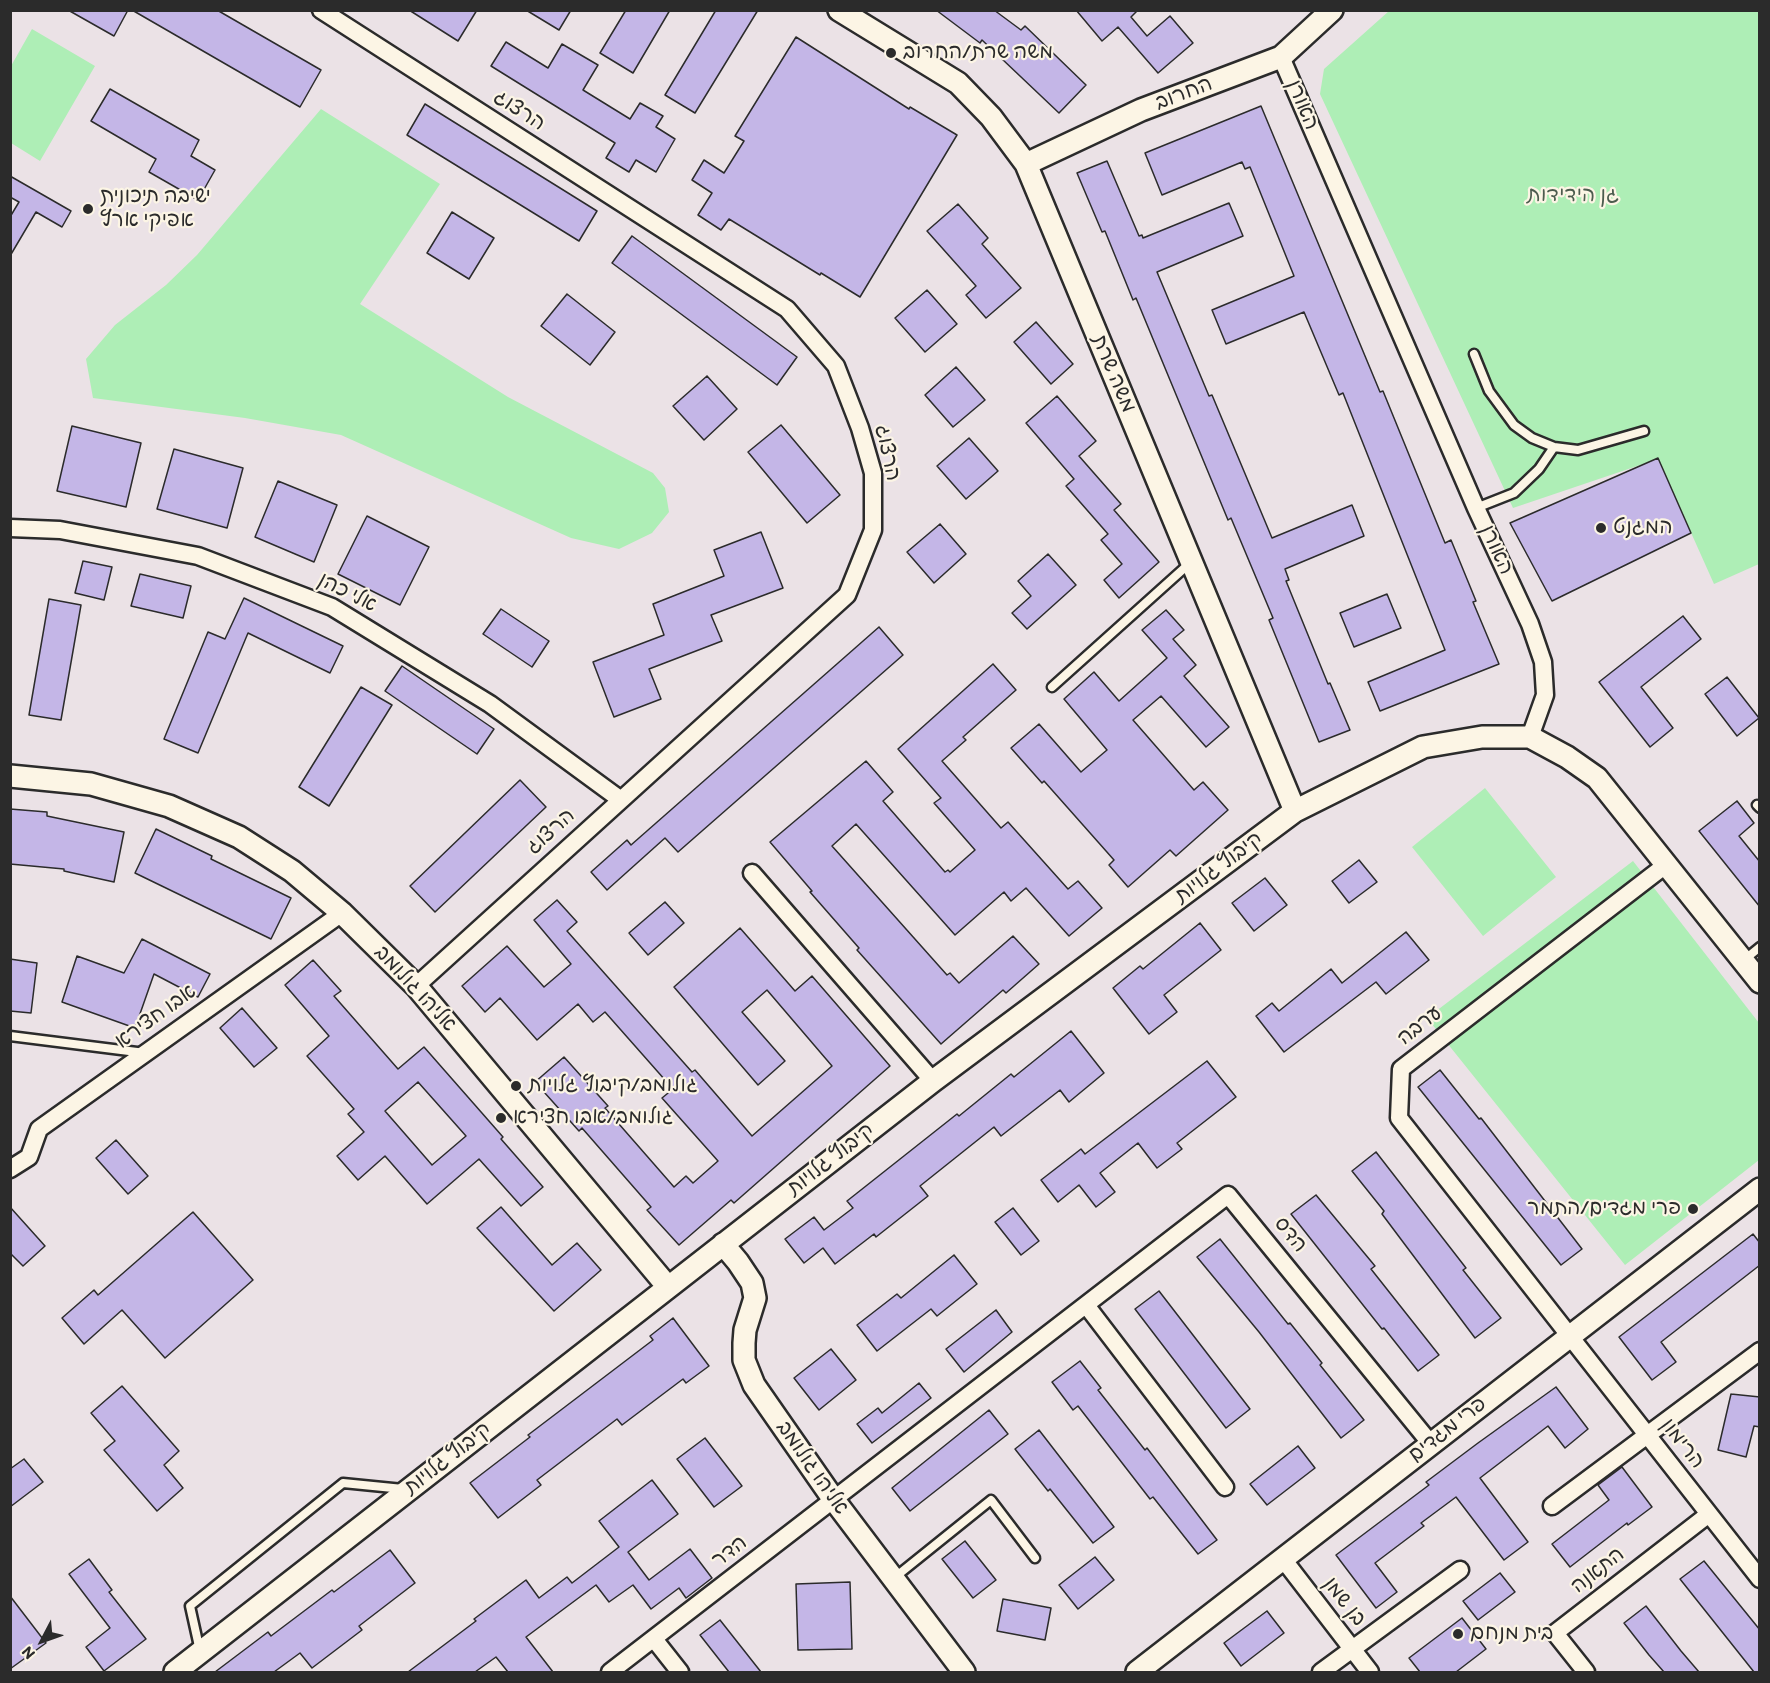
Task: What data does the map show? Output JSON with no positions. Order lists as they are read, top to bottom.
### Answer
{
  "streets": {
    "street": [
      "החרוב",
      "האורן",
      "הרצוג",
      "משה שרת",
      "אלי כהן",
      "קיבוץ גלויות",
      "אליהו גולומב",
      "אבו חצירא",
      "ערבה",
      "הדס",
      "פרי מגדים",
      "הרימון",
      "הדר",
      "התאנה",
      "בן שמן"
    ]
  },
  "crossings": [
    ["החרוב", "האורן"],
    ["החרוב", "משה שרת"],
    ["האורן", "קיבוץ גלויות"],
    ["הרצוג", "אלי כהן"],
    ["הרצוג", "אליהו גולומב"],
    ["משה שרת", "קיבוץ גלויות"],
    ["קיבוץ גלויות", "אליהו גולומב"],
    ["אליהו גולומב", "אבו חצירא"],
    ["אליהו גולומב", "הדס"],
    ["אליהו גולומב", "הדר"],
    ["ערבה", "פרי מגדים"],
    ["ערבה", "הרימון"],
    ["הדס", "פרי מגדים"],
    ["הדס", "הדר"],
    ["פרי מגדים", "הרימון"],
    ["פרי מגדים", "בן שמן"],
    ["הרימון", "התאנה"]
  ],
  "parks": ["גן הידידות"],
  "places": [
    "משה שרת/החרוב",
    "ישיבה תיכונית אפיקי ארץ",
    "המגנט",
    "גולומב/קיבוץ גלויות",
    "גולומב/אבו חצירא",
    "פרי מגדים/התמר",
    "בית מנחם"
  ],
  "north": "bottom left"
}
